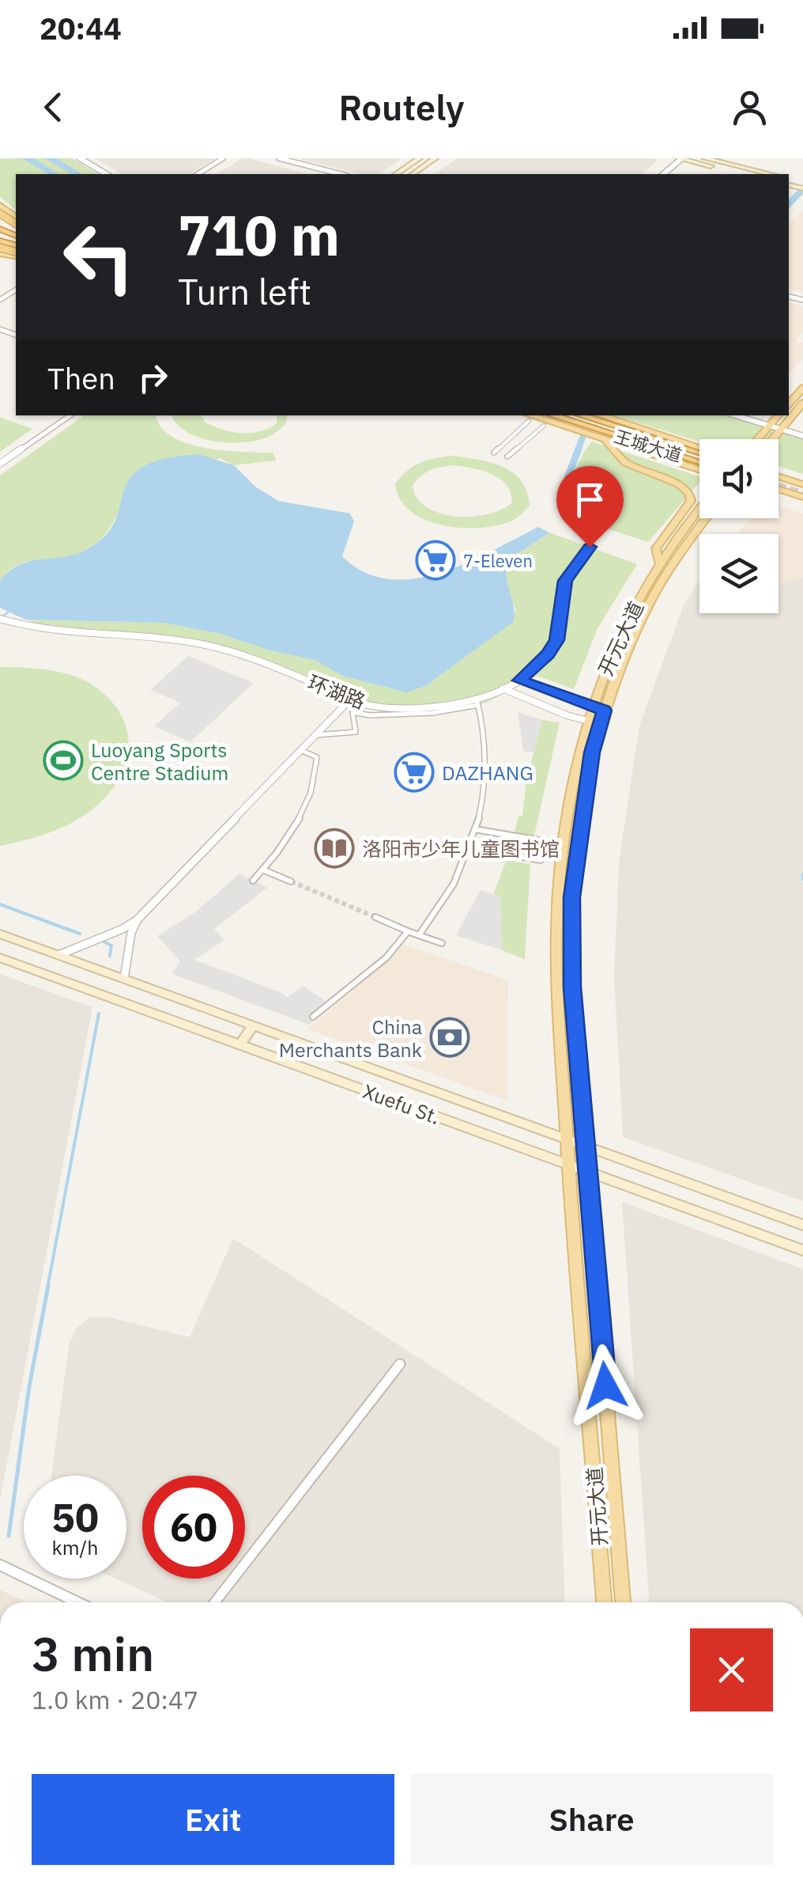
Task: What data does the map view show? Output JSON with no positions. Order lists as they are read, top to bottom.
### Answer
{
  "streets": {
    "highway": ["王城大道"],
    "main road": ["开元大道", "Xuefu St."],
    "street": ["环湖路"]
  },
  "crossings": [
    ["开元大道", "Xuefu St."]
  ],
  "places": {
    "supermarket": ["7-Eleven", "DAZHANG"],
    "sports": ["Luoyang Sports Centre Stadium"],
    "library": ["洛阳市少年儿童图书馆"],
    "bank": ["China Merchants Bank"]
  },
  "page": {
    "status": "20:44",
    "header": "Routely",
    "turn": ["710 m", "Turn left"],
    "then": "Then",
    "speed": "50 km/h",
    "limit": "60",
    "heading": ["3 min", "1.0 km · 20:47"],
    "buttons": ["Exit", "Share"]
  }
}
